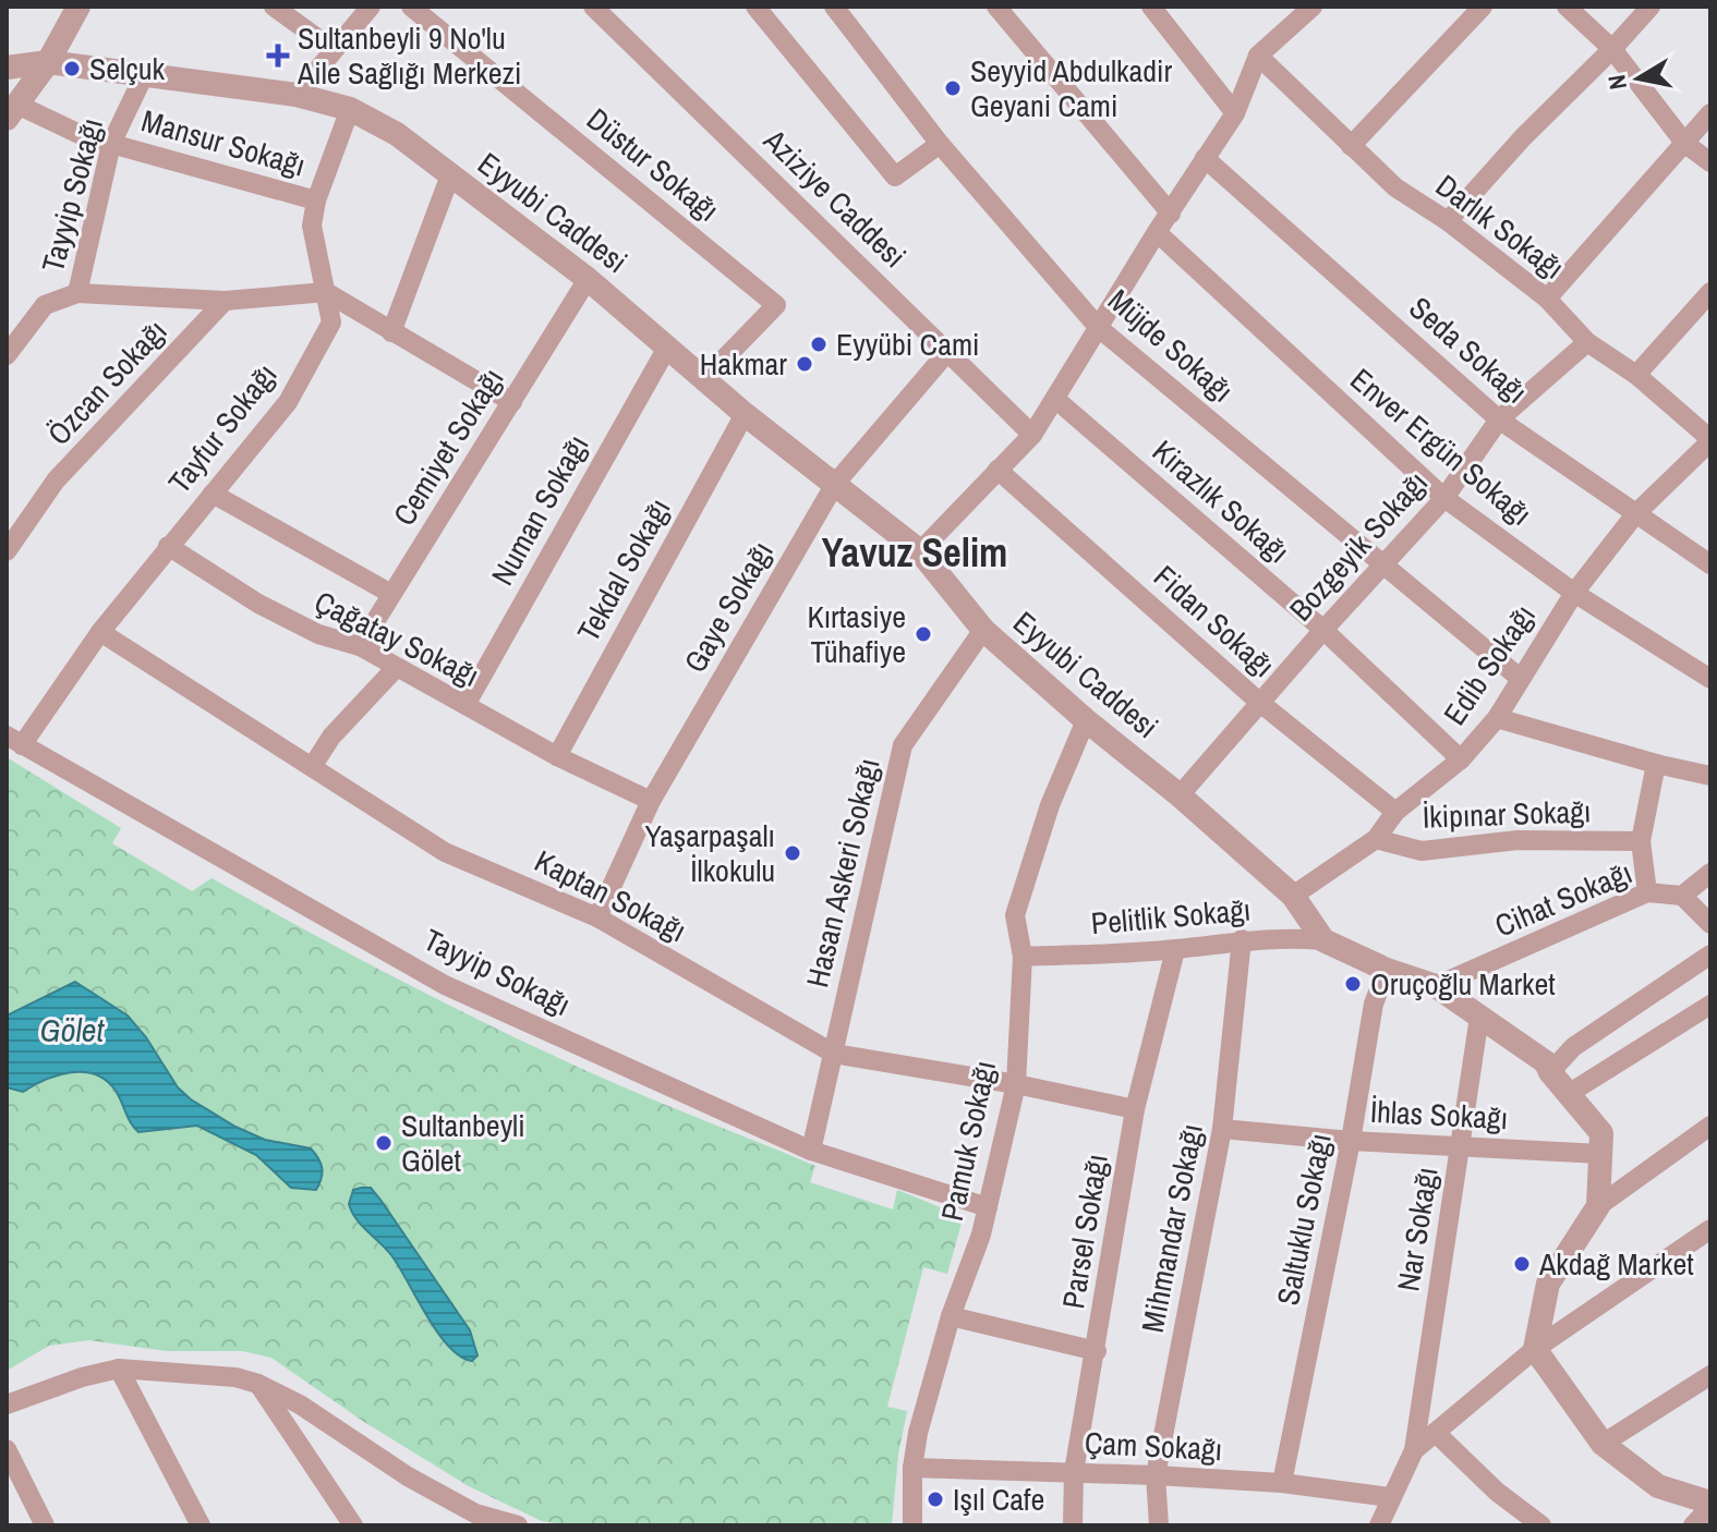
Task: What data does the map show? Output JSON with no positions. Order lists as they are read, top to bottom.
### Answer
{
  "streets": {
    "street": [
      "Mansur Sokağı",
      "Düstur Sokağı",
      "Tayyip Sokağı",
      "Aziziye Caddesi",
      "Eyyubi Caddesi",
      "Darlık Sokağı",
      "Müjde Sokağı",
      "Seda Sokağı",
      "Özcan Sokağı",
      "Tayfur Sokağı",
      "Cemiyet Sokağı",
      "Enver Ergün Sokağı",
      "Kirazlık Sokağı",
      "Numan Sokağı",
      "Bozgeyik Sokağı",
      "Tekdal Sokağı",
      "Gaye Sokağı",
      "Fidan Sokağı",
      "Çağatay Sokağı",
      "Edib Sokağı",
      "İkipınar Sokağı",
      "Hasan Askeri Sokağı",
      "Kaptan Sokağı",
      "Cihat Sokağı",
      "Pelitlik Sokağı",
      "İhlas Sokağı",
      "Pamuk Sokağı",
      "Saltuklu Sokağı",
      "Mihmandar Sokağı",
      "Nar Sokağı",
      "Parsel Sokağı",
      "Çam Sokağı"
    ]
  },
  "crossings": [
    ["Mansur Sokağı", "Tayyip Sokağı"],
    ["Mansur Sokağı", "Tayfur Sokağı"],
    ["Düstur Sokağı", "Eyyubi Caddesi"],
    ["Tayyip Sokağı", "Eyyubi Caddesi"],
    ["Tayyip Sokağı", "Tayfur Sokağı"],
    ["Tayyip Sokağı", "Hasan Askeri Sokağı"],
    ["Tayyip Sokağı", "Pamuk Sokağı"],
    ["Aziziye Caddesi", "Gaye Sokağı"],
    ["Eyyubi Caddesi", "Tayfur Sokağı"],
    ["Eyyubi Caddesi", "Cemiyet Sokağı"],
    ["Eyyubi Caddesi", "Numan Sokağı"],
    ["Eyyubi Caddesi", "Bozgeyik Sokağı"],
    ["Eyyubi Caddesi", "Tekdal Sokağı"],
    ["Eyyubi Caddesi", "Gaye Sokağı"],
    ["Eyyubi Caddesi", "Edib Sokağı"],
    ["Eyyubi Caddesi", "Hasan Askeri Sokağı"],
    ["Eyyubi Caddesi", "Pelitlik Sokağı"],
    ["Eyyubi Caddesi", "Pamuk Sokağı"],
    ["Darlık Sokağı", "Bozgeyik Sokağı"],
    ["Darlık Sokağı", "Edib Sokağı"],
    ["Müjde Sokağı", "Bozgeyik Sokağı"],
    ["Müjde Sokağı", "Edib Sokağı"],
    ["Seda Sokağı", "Bozgeyik Sokağı"],
    ["Seda Sokağı", "Edib Sokağı"],
    ["Tayfur Sokağı", "Çağatay Sokağı"],
    ["Tayfur Sokağı", "Kaptan Sokağı"],
    ["Cemiyet Sokağı", "Çağatay Sokağı"],
    ["Enver Ergün Sokağı", "Bozgeyik Sokağı"],
    ["Enver Ergün Sokağı", "Edib Sokağı"],
    ["Kirazlık Sokağı", "Bozgeyik Sokağı"],
    ["Kirazlık Sokağı", "Edib Sokağı"],
    ["Numan Sokağı", "Çağatay Sokağı"],
    ["Bozgeyik Sokağı", "Fidan Sokağı"],
    ["Tekdal Sokağı", "Çağatay Sokağı"],
    ["Gaye Sokağı", "Çağatay Sokağı"],
    ["Gaye Sokağı", "Kaptan Sokağı"],
    ["Fidan Sokağı", "Edib Sokağı"],
    ["Edib Sokağı", "İkipınar Sokağı"],
    ["Hasan Askeri Sokağı", "Kaptan Sokağı"],
    ["Kaptan Sokağı", "Pamuk Sokağı"],
    ["Kaptan Sokağı", "Parsel Sokağı"],
    ["Pelitlik Sokağı", "Pamuk Sokağı"],
    ["Pelitlik Sokağı", "Mihmandar Sokağı"],
    ["Pelitlik Sokağı", "Parsel Sokağı"],
    ["İhlas Sokağı", "Saltuklu Sokağı"],
    ["İhlas Sokağı", "Mihmandar Sokağı"],
    ["İhlas Sokağı", "Nar Sokağı"],
    ["Pamuk Sokağı", "Çam Sokağı"],
    ["Saltuklu Sokağı", "Çam Sokağı"],
    ["Mihmandar Sokağı", "Çam Sokağı"],
    ["Parsel Sokağı", "Çam Sokağı"]
  ],
  "districts": ["Yavuz Selim"],
  "water": ["Gölet"],
  "places": {
    "health": ["Sultanbeyli 9 No'lu Aile Sağlığı Merkezi"],
    "other": [
      "Selçuk",
      "Seyyid Abdulkadir Geyani Cami",
      "Eyyübi Cami",
      "Hakmar",
      "Kırtasiye Tühafiye",
      "Yaşarpaşalı İlkokulu",
      "Oruçoğlu Market",
      "Sultanbeyli Gölet",
      "Akdağ Market",
      "Işıl Cafe"
    ]
  },
  "north": "left"
}
